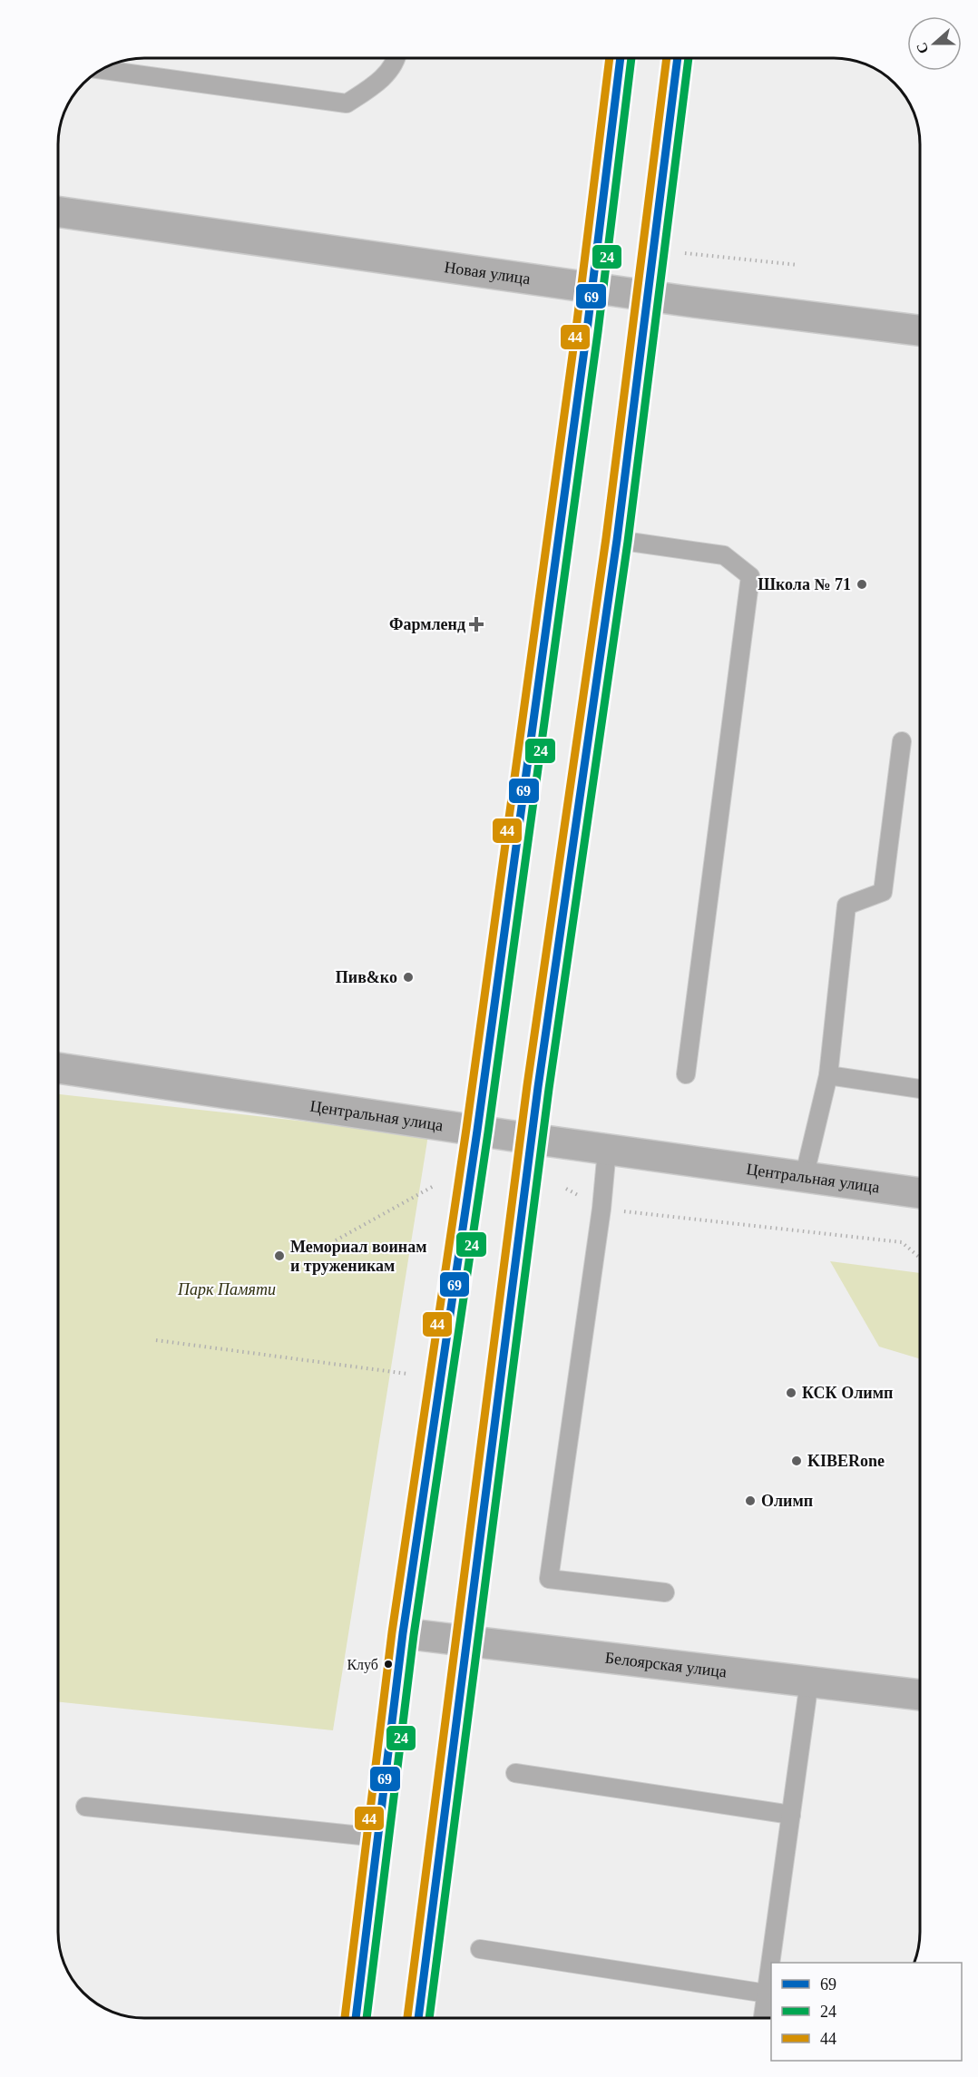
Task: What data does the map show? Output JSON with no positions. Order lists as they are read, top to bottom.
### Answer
{
  "streets": {
    "street": ["Новая улица", "Центральная улица", "Белоярская улица"]
  },
  "parks": ["Парк Памяти"],
  "places": {
    "other": [
      "Школа № 71",
      "Пив&ко",
      "Мемориал воинам и труженикам",
      "КСК Олимп",
      "KIBERone",
      "Олимп",
      "Клуб"
    ],
    "health": ["Фармленд"]
  },
  "lines": ["transit line 44", "transit line 69", "transit line 24"],
  "legend": ["69", "24", "44"],
  "north": "left"
}
